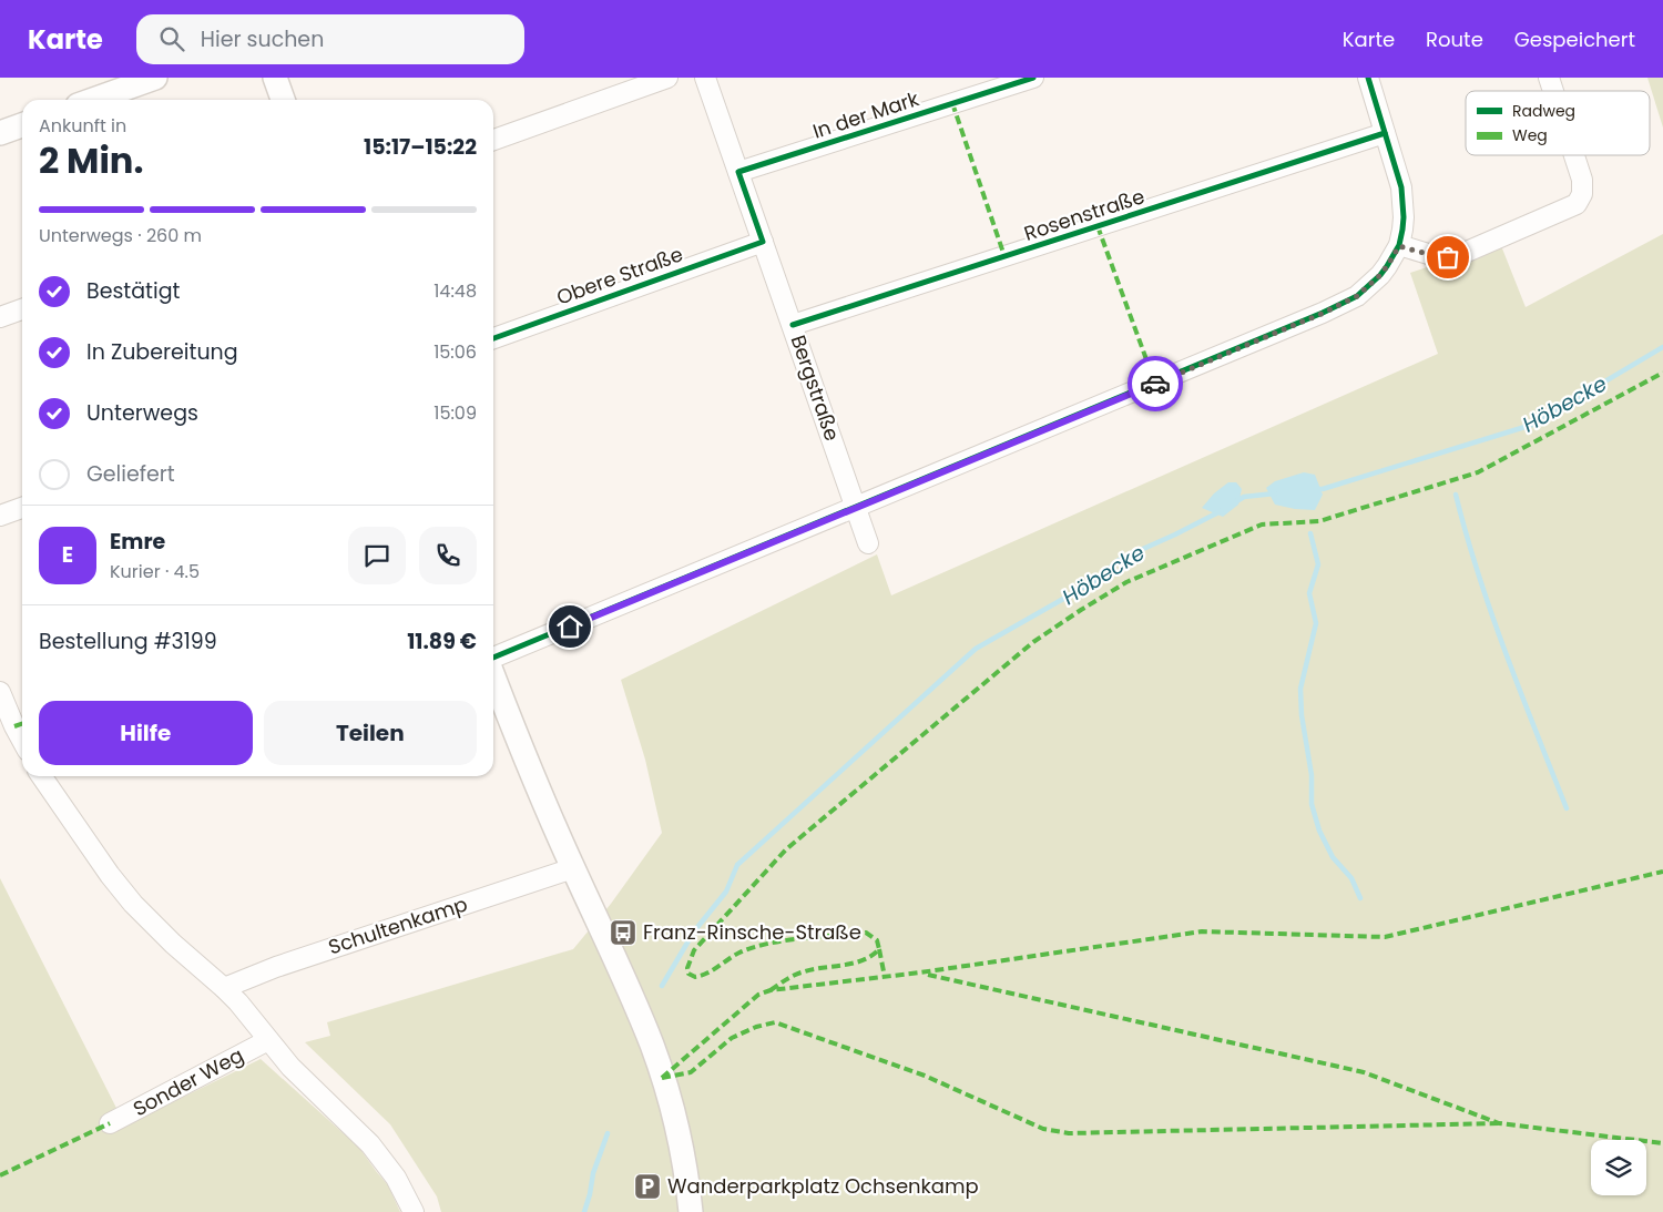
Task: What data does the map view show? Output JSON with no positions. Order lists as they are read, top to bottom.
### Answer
{
  "streets": {
    "street": [
      "In der Mark",
      "Rosenstraße",
      "Obere Straße",
      "Bergstraße",
      "Schultenkamp",
      "Sonder Weg"
    ]
  },
  "crossings": [
    ["In der Mark", "Bergstraße"],
    ["Rosenstraße", "Bergstraße"],
    ["Obere Straße", "Bergstraße"]
  ],
  "water": ["Höbecke"],
  "places": {
    "bus stop": ["Franz-Rinsche-Straße"],
    "parking": ["Wanderparkplatz Ochsenkamp"]
  },
  "legend": ["Radweg", "Weg"],
  "page": {
    "header": "Karte",
    "search": "Hier suchen",
    "nav": ["Karte", "Route", "Gespeichert"],
    "heading": ["2 Min.", "Ankunft in", "15:17–15:22"],
    "panel": [
      "Emre",
      "Kurier · 4.5",
      "Bestellung #3199",
      "11.89 €"
    ],
    "bar": "Unterwegs · 260 m",
    "list": [
      ["Bestätigt", "14:48"],
      ["In Zubereitung", "15:06"],
      ["Unterwegs", "15:09"],
      "Geliefert"
    ],
    "round": "E",
    "buttons": ["Hilfe", "Teilen"]
  }
}
